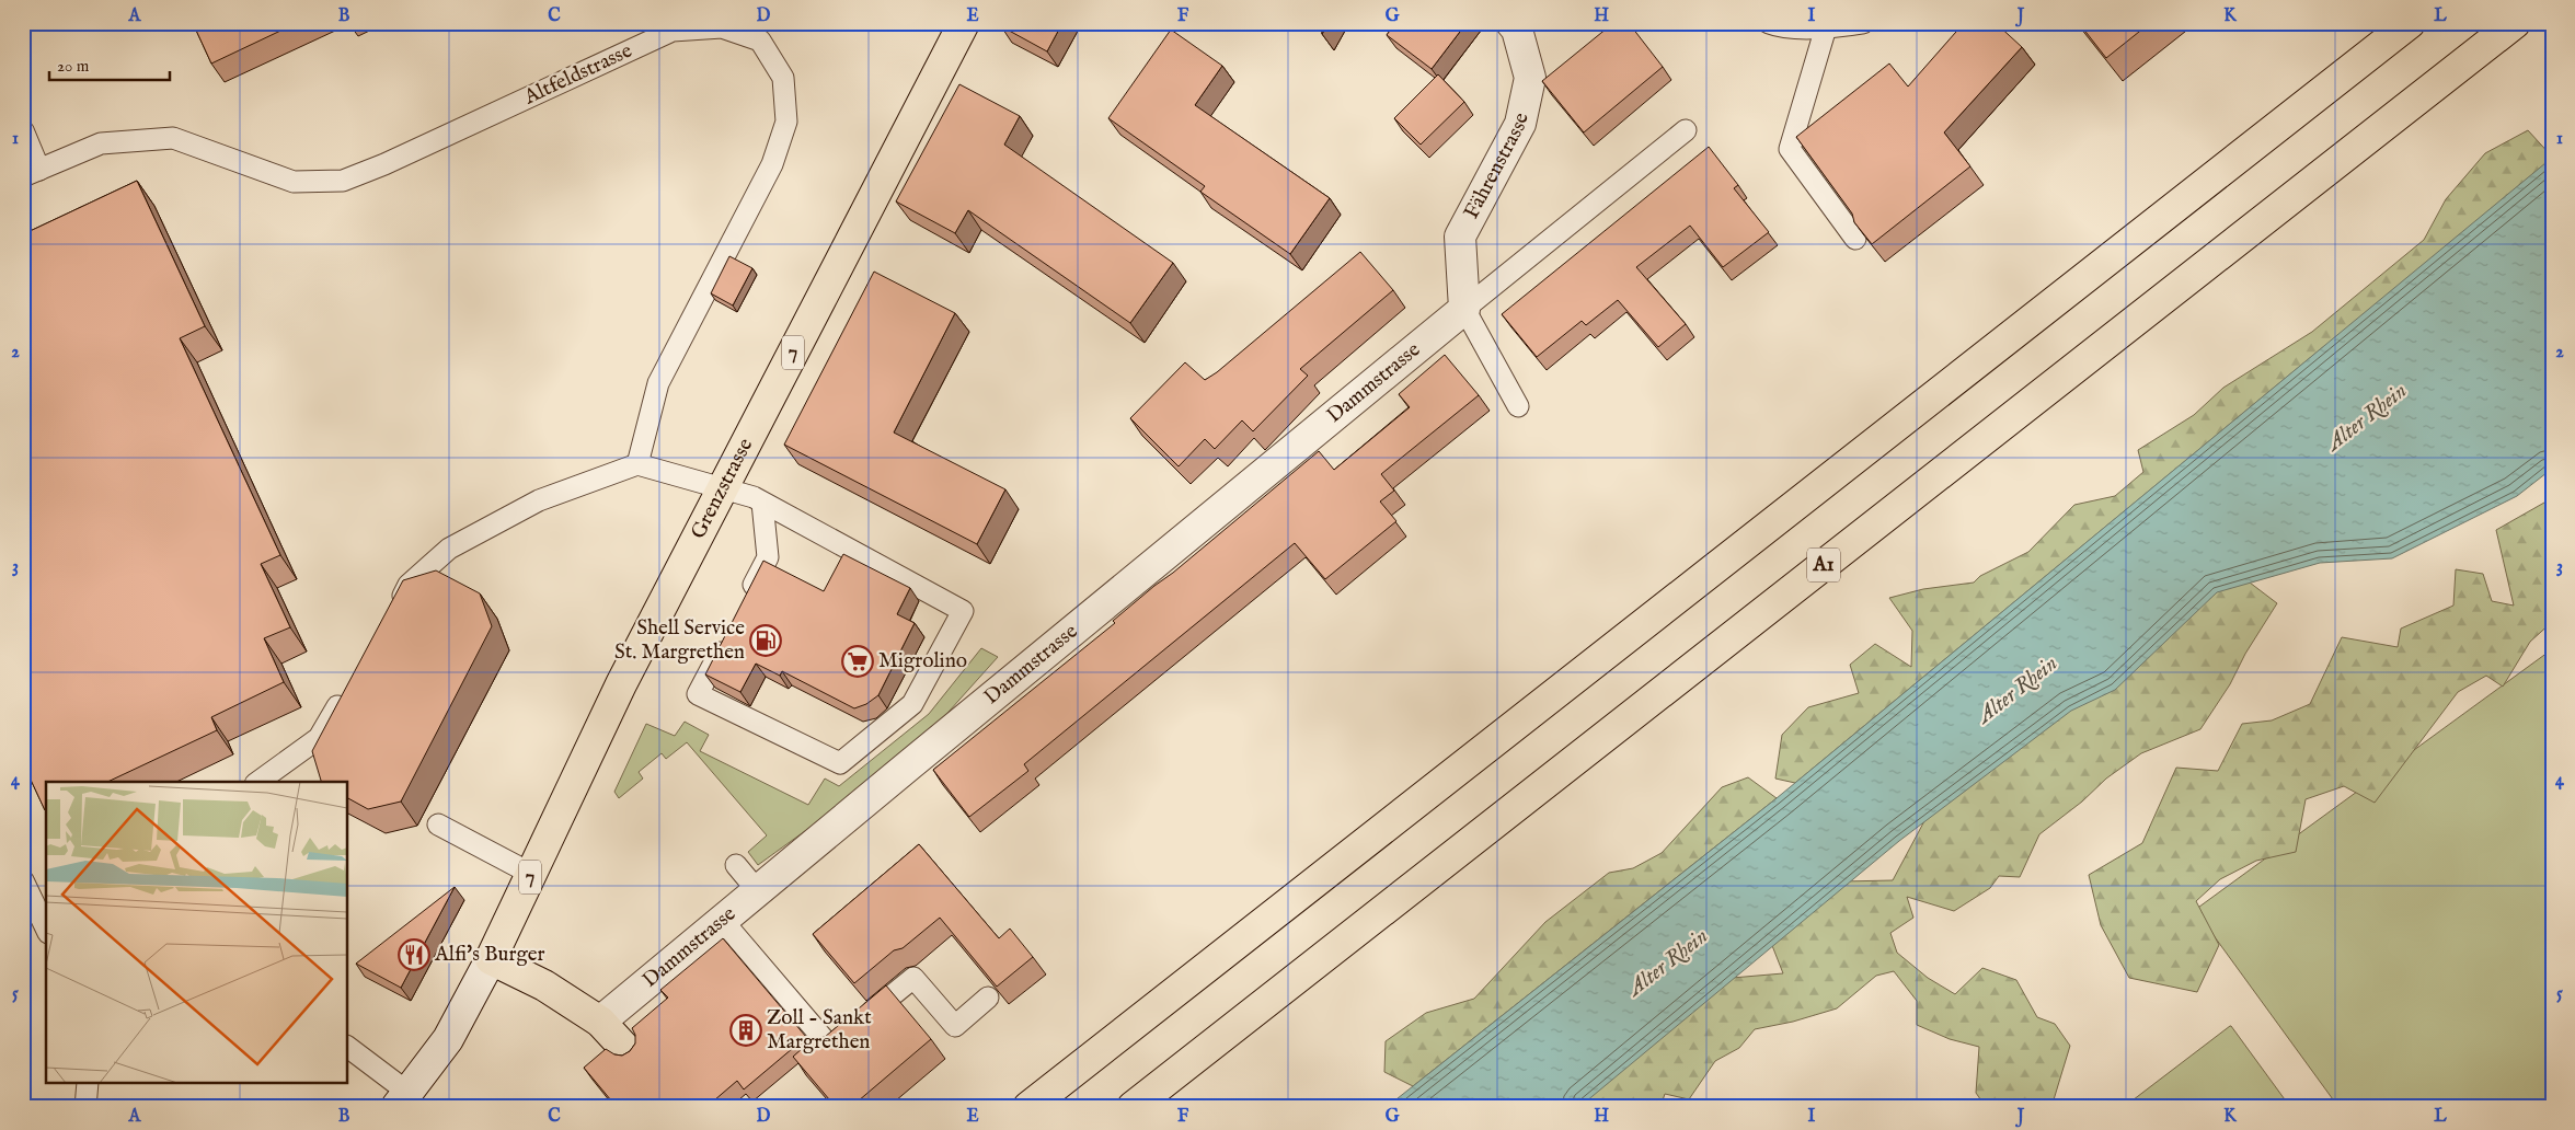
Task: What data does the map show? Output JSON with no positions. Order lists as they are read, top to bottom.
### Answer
{
  "streets": {
    "main road": ["7", "Grenzstrasse", "A1"],
    "street": ["Fährenstrasse", "Dammstrasse"],
    "lane": ["Altfeldstrasse"]
  },
  "crossings": [
    ["Fährenstrasse", "Dammstrasse"]
  ],
  "water": ["Alter Rhein"],
  "places": {
    "fuel station": ["Shell Service St. Margrethen"],
    "supermarket": ["Migrolino"],
    "restaurant": ["Alfi's Burger"],
    "building": ["Zoll - Sankt Margrethen"]
  },
  "scale_bar": "20 m",
  "grid": {
    "columns": [
      "A",
      "B",
      "C",
      "D",
      "E",
      "F",
      "G",
      "H",
      "I",
      "J",
      "K",
      "L"
    ],
    "rows": [
      "1",
      "2",
      "3",
      "4",
      "5"
    ]
  }
}
